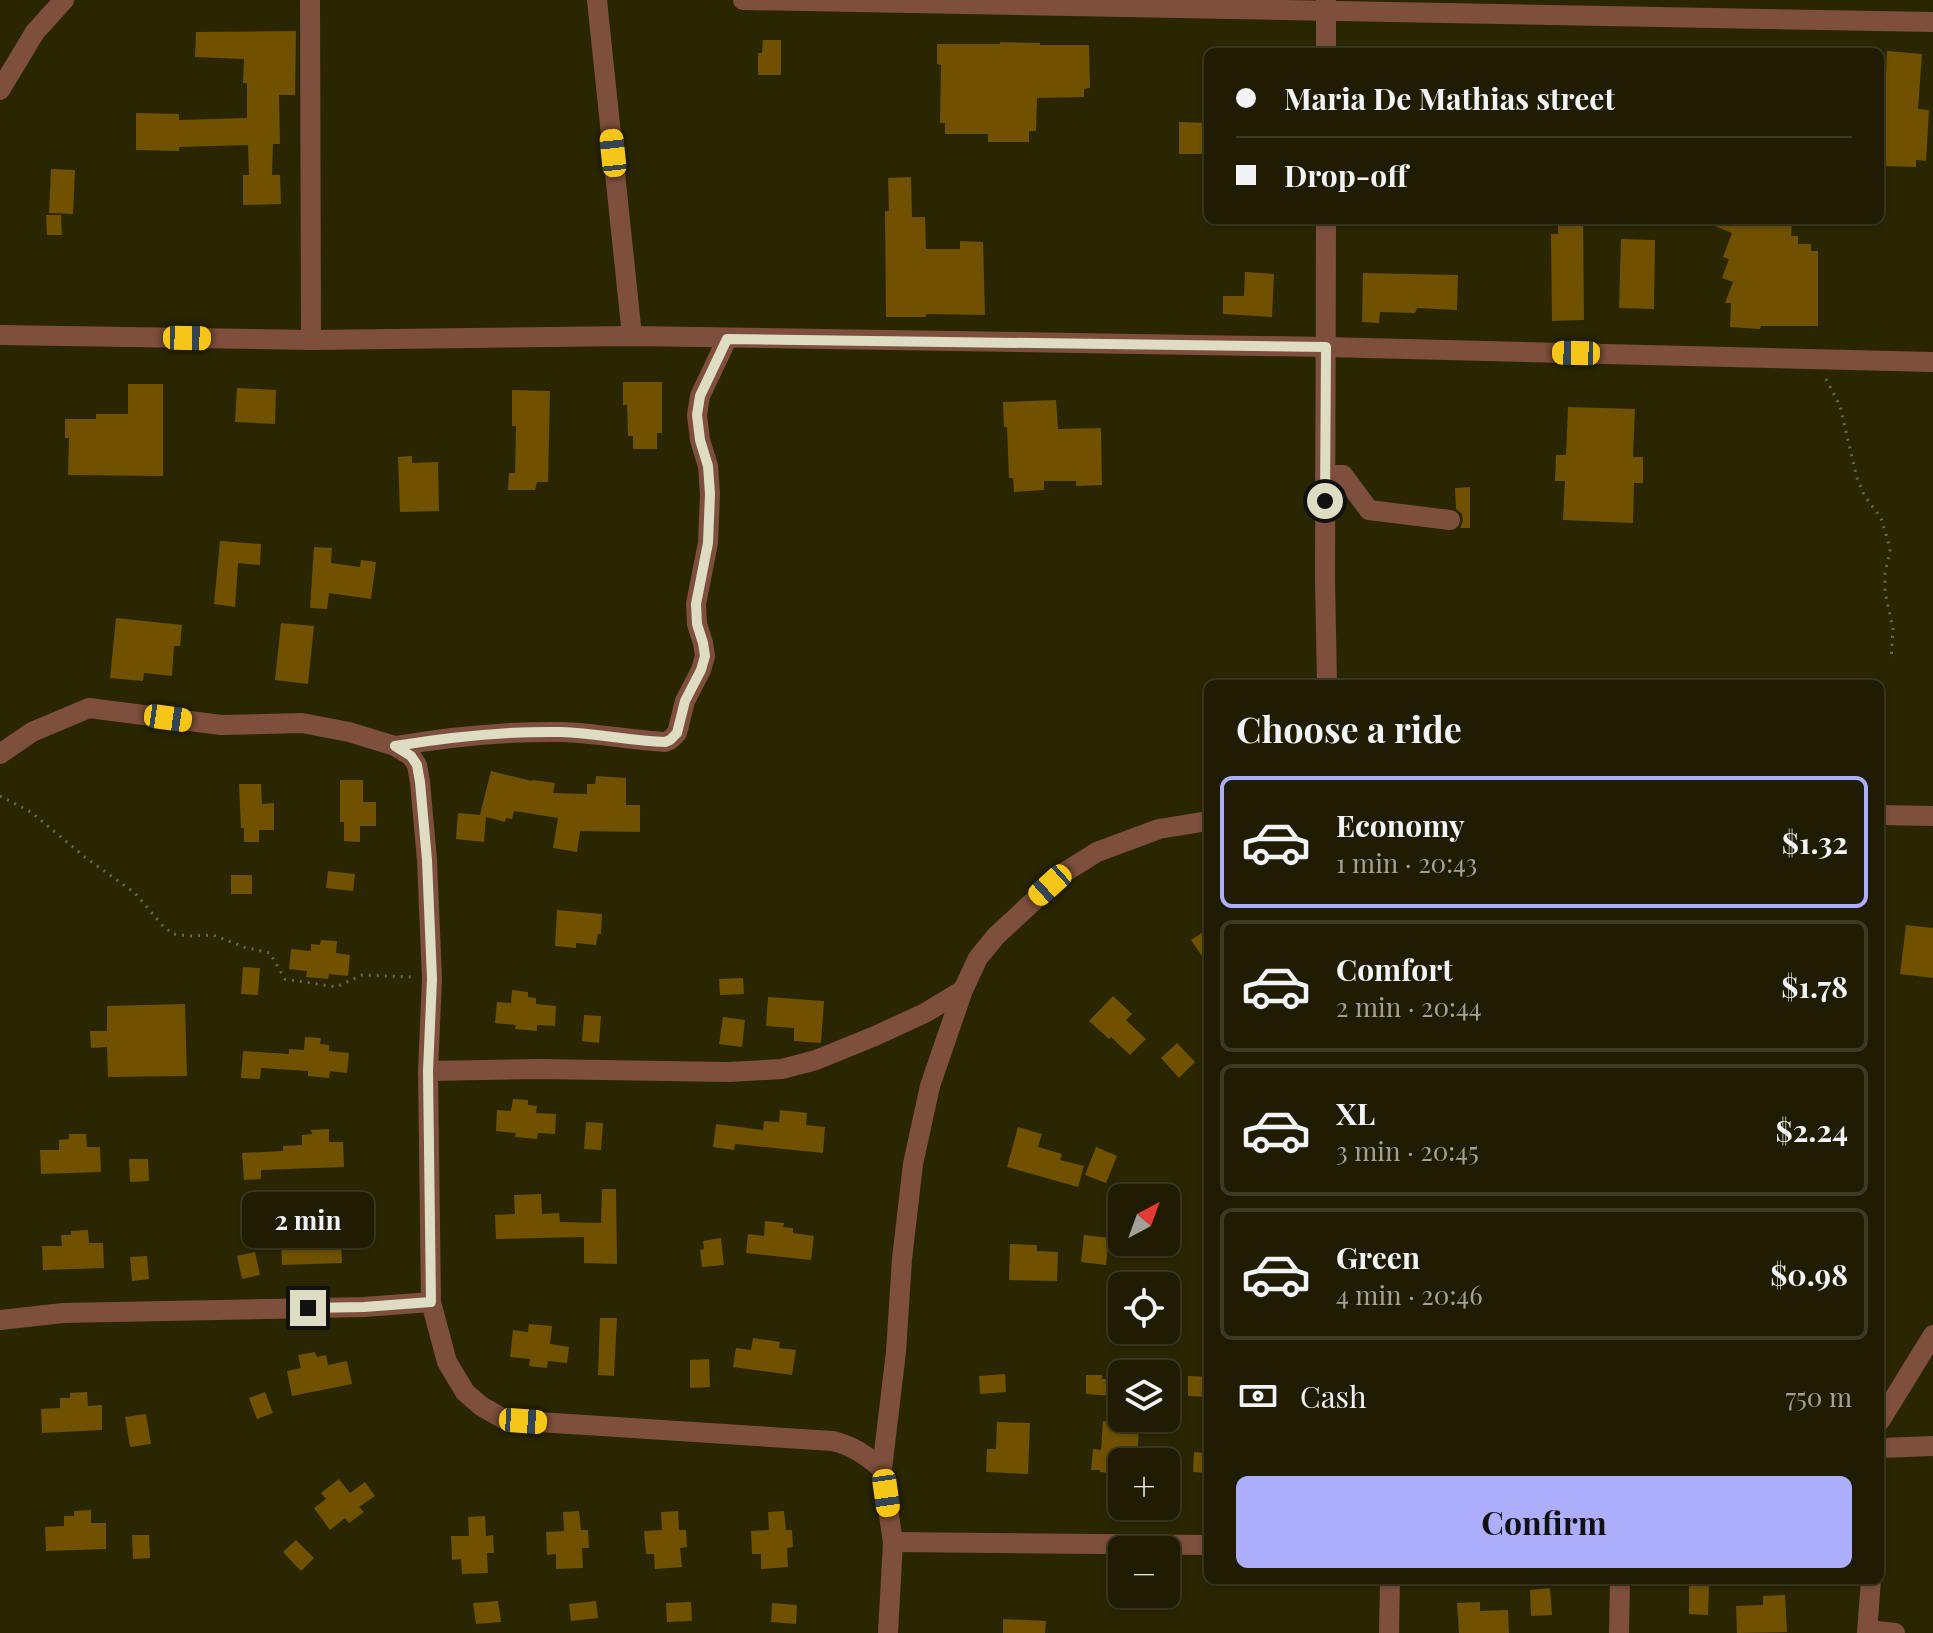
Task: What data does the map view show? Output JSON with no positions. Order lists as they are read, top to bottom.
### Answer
{
  "north": "top right",
  "page": {
    "banner": ["Maria De Mathias street", "Drop-off"],
    "heading": "Choose a ride",
    "list": [
      {
        "name": "Economy",
        "note": "1 min · 20:43",
        "value": "$1.32"
      },
      {
        "name": "Comfort",
        "note": "2 min · 20:44",
        "value": "$1.78"
      },
      {
        "name": "XL",
        "note": "3 min · 20:45",
        "value": "$2.24"
      },
      {
        "name": "Green",
        "note": "4 min · 20:46",
        "value": "$0.98"
      }
    ],
    "map_buttons": ["+", "−"],
    "bubble": "2 min",
    "pay": ["Cash", "750 m"],
    "buttons": "Confirm"
  }
}
